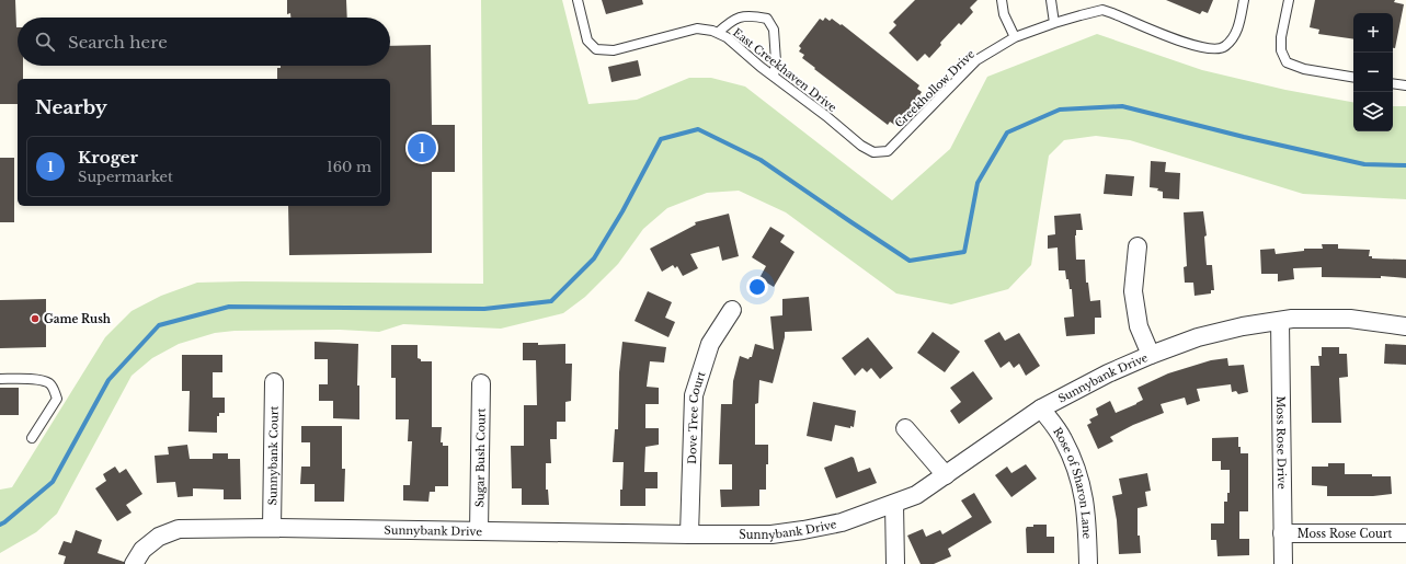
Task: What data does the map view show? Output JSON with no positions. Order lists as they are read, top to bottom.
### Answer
{
  "streets": {
    "street": [
      "Sunnybank Drive",
      "Dove Tree Court",
      "Moss Rose Drive",
      "Sunnybank Court",
      "Sugar Bush Court",
      "Rose of Sharon Lane",
      "Moss Rose Court"
    ],
    "lane": ["East Creekhaven Drive", "Creekhollow Drive"]
  },
  "crossings": [
    ["East Creekhaven Drive", "Creekhollow Drive"],
    ["Sunnybank Drive", "Dove Tree Court"],
    ["Sunnybank Drive", "Moss Rose Drive"],
    ["Sunnybank Drive", "Sunnybank Court"],
    ["Sunnybank Drive", "Sugar Bush Court"],
    ["Sunnybank Drive", "Rose of Sharon Lane"],
    ["Moss Rose Drive", "Moss Rose Court"]
  ],
  "places": ["Game Rush"],
  "page": {
    "map_buttons": ["+", "−"],
    "search": "Search here",
    "heading": "Nearby",
    "pins": "1",
    "list": [
      {
        "mark": "1",
        "name": "Kroger",
        "note": "Supermarket",
        "value": "160 m"
      }
    ]
  }
}
